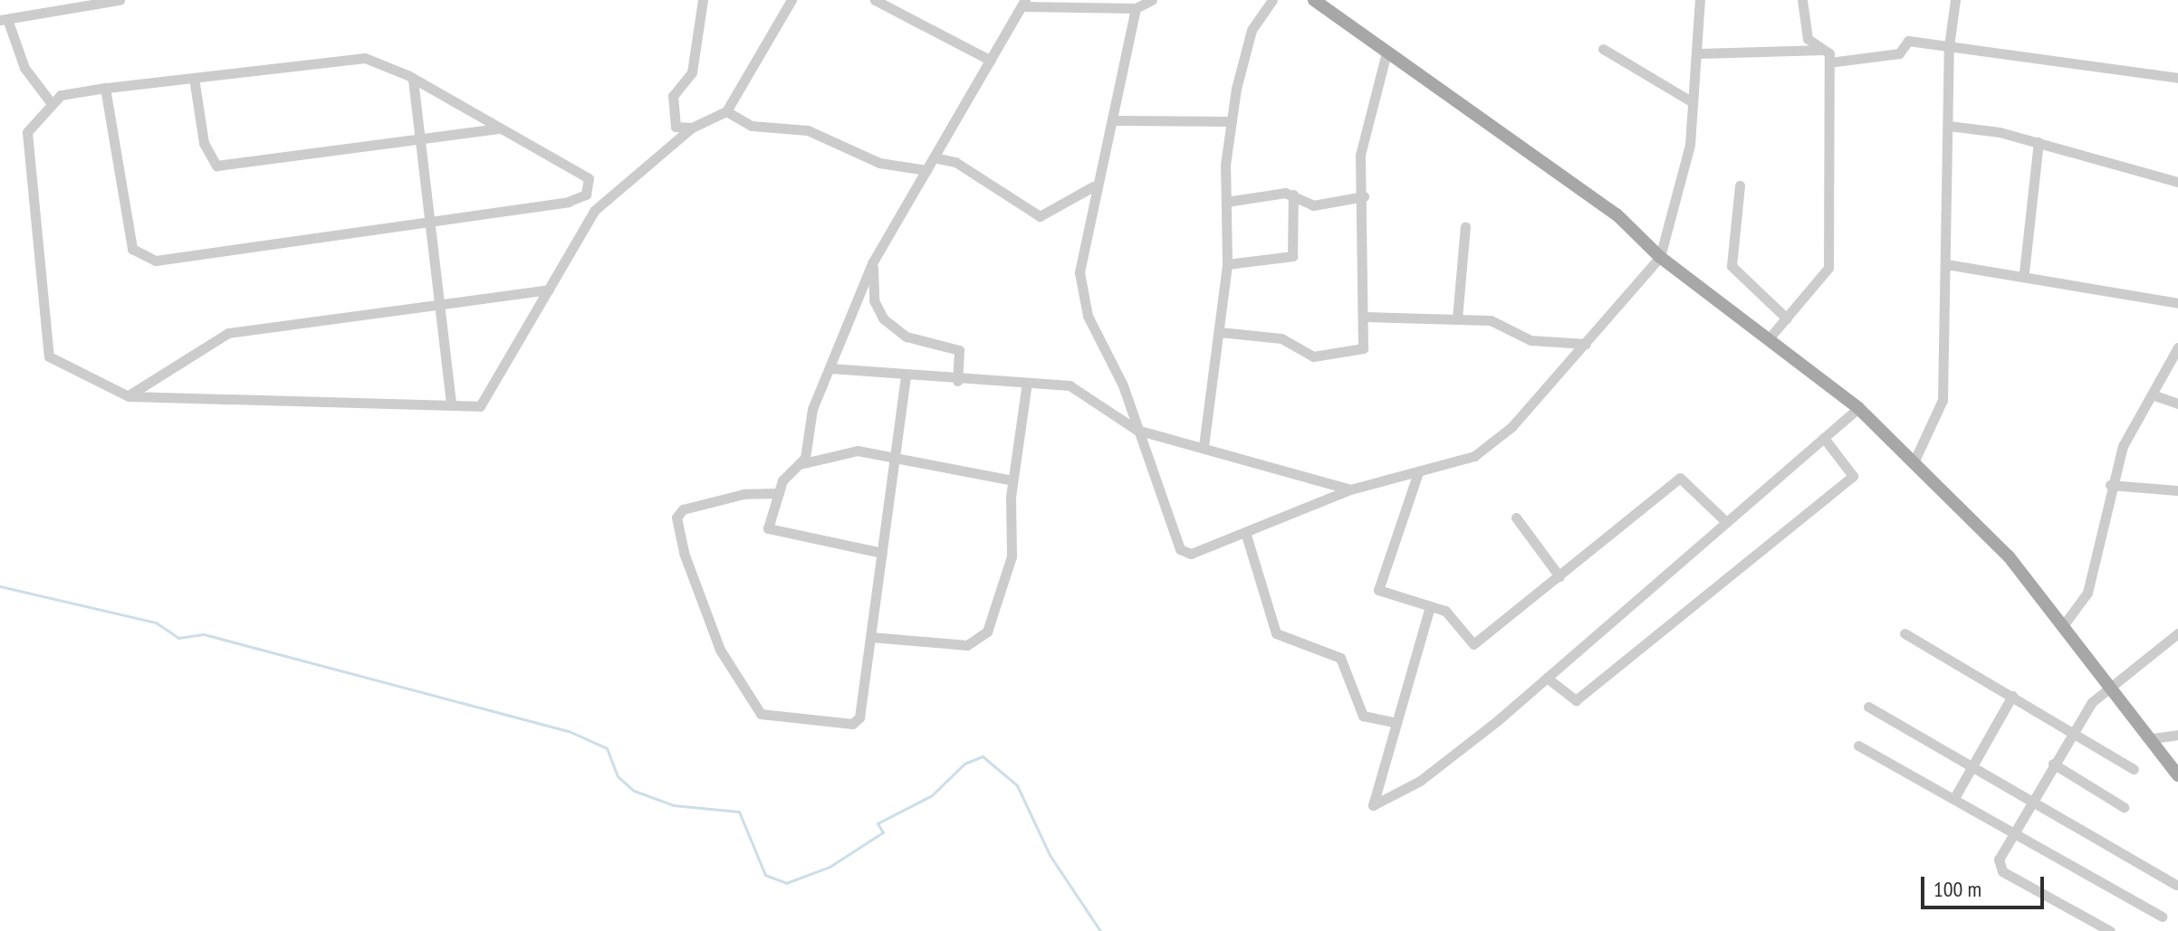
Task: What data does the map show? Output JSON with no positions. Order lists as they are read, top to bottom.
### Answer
{
  "scale_bar": "100 m"
}
